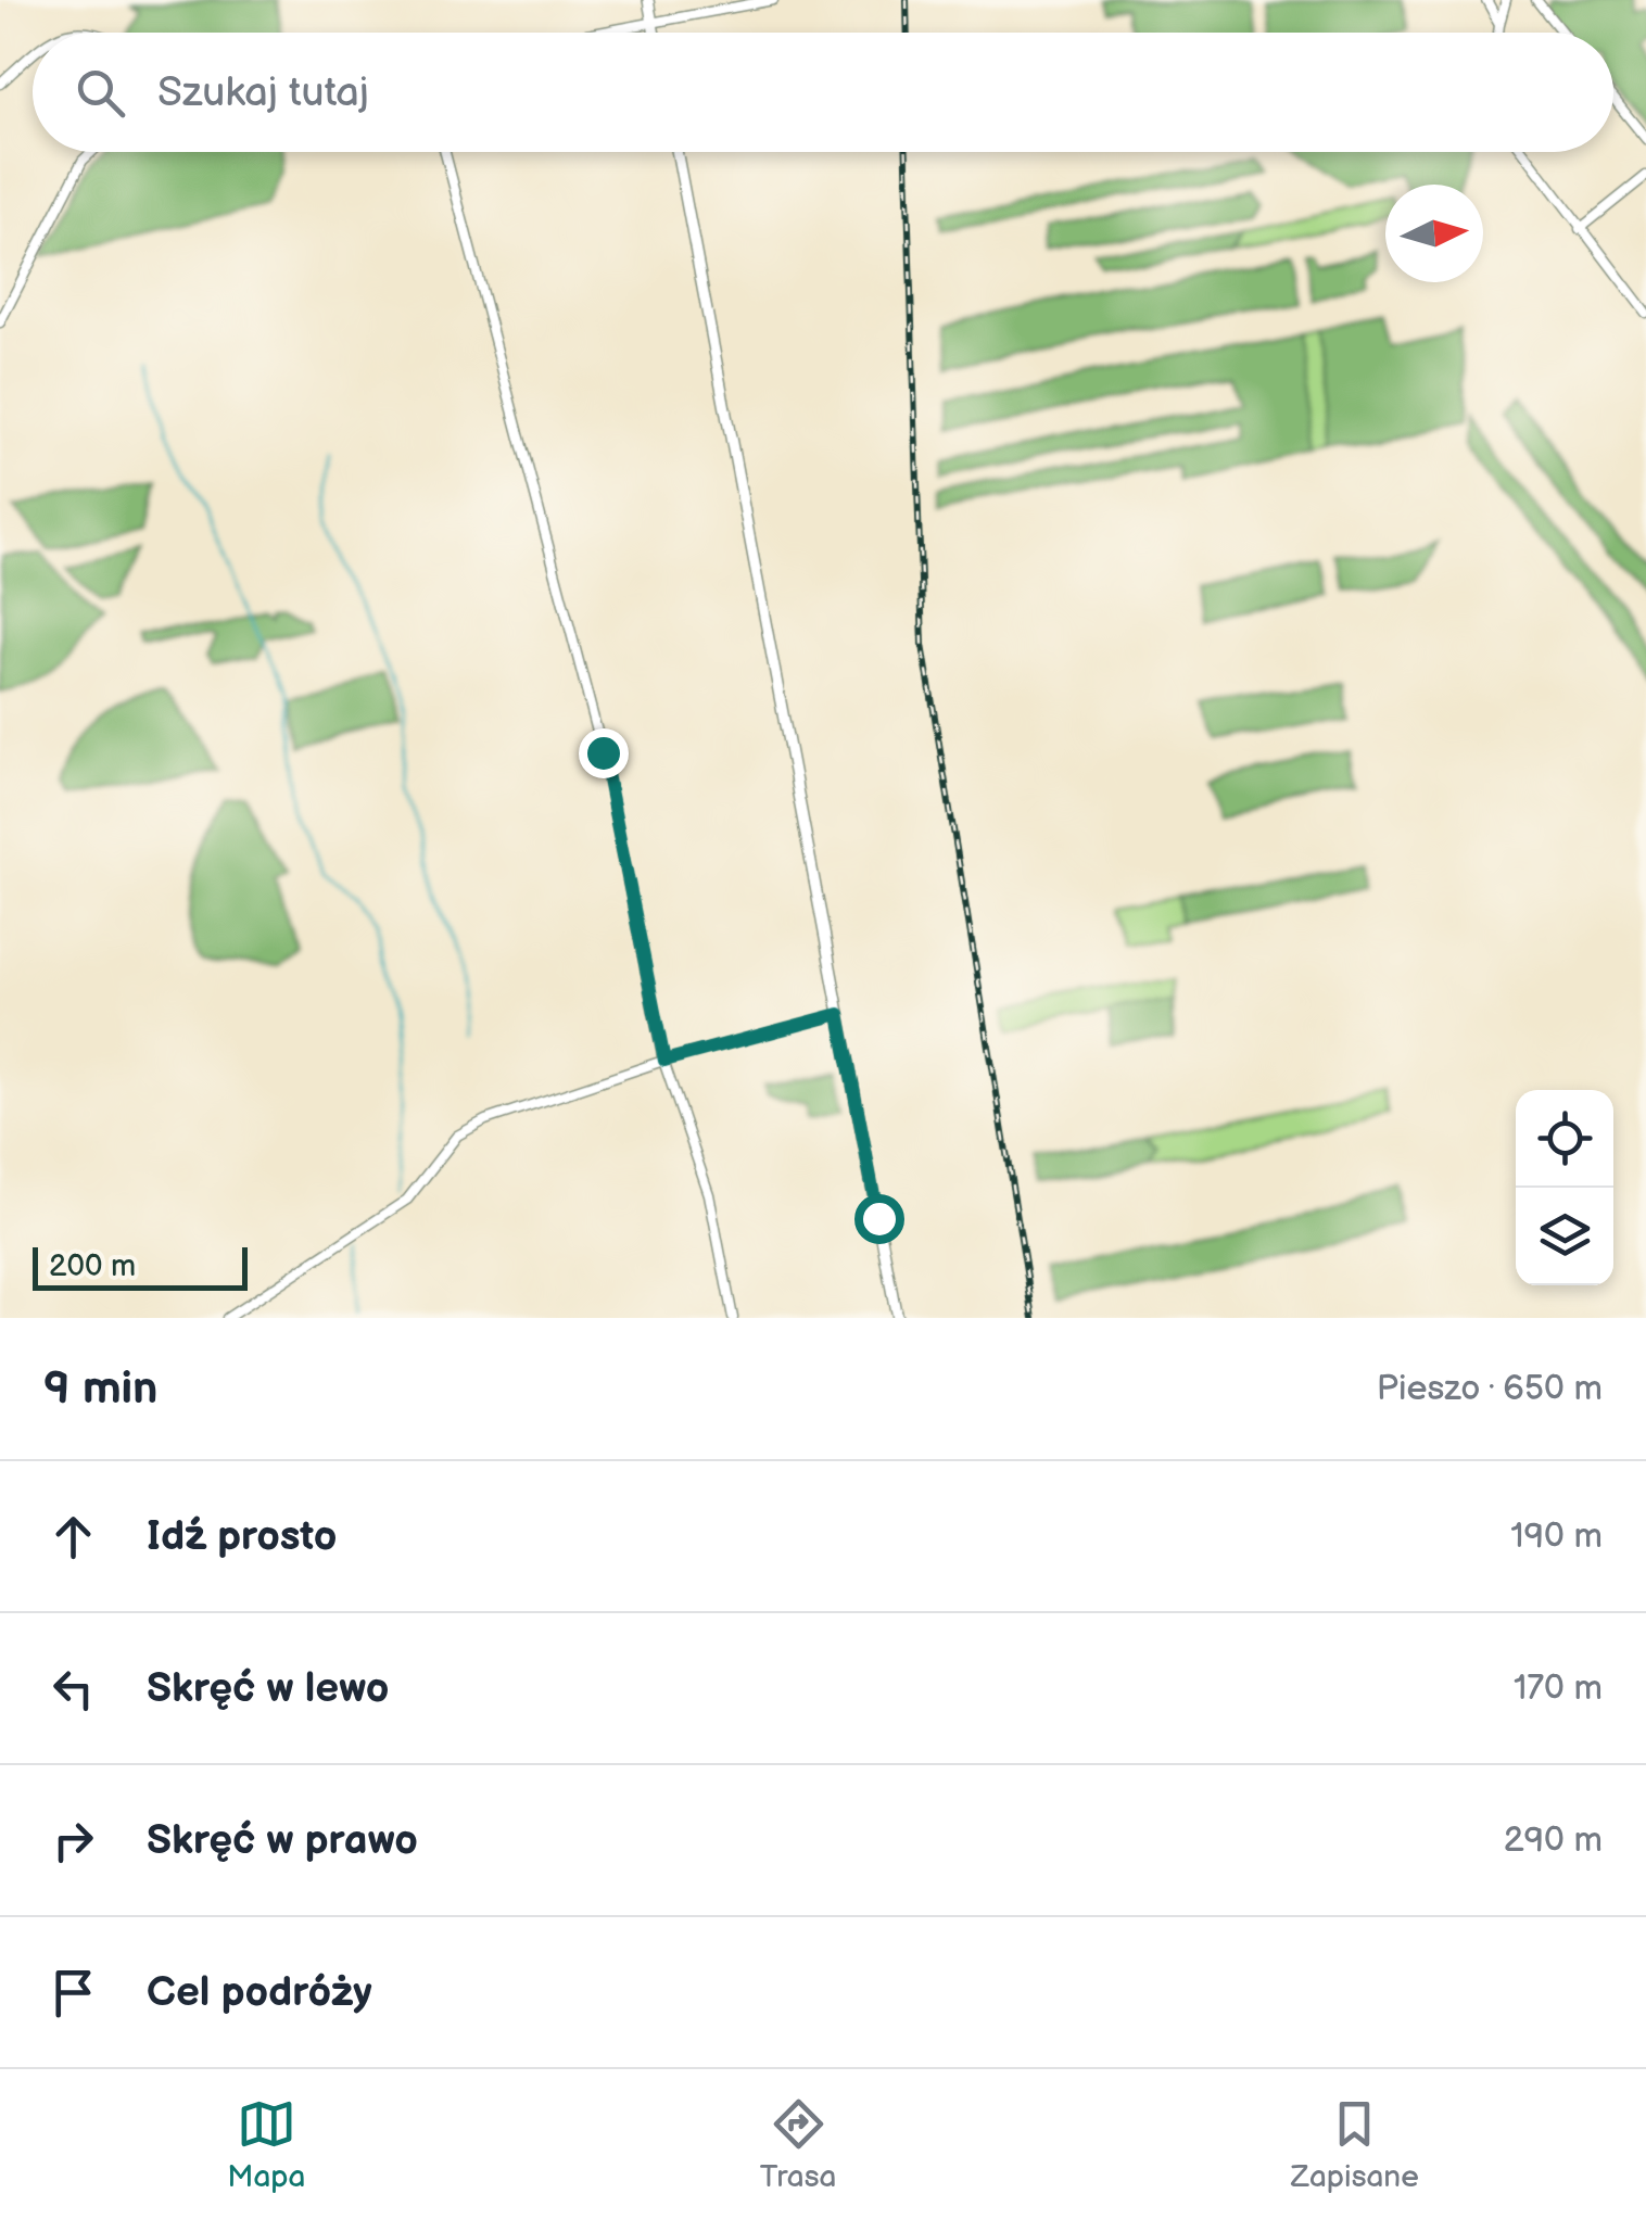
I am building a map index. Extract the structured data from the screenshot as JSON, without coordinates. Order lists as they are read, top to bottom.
{
  "scale_bar": "200 m",
  "north": "right",
  "page": {
    "search": "Szukaj tutaj",
    "scale": "200 m",
    "heading": ["9 min", "Pieszo · 650 m"],
    "list": [
      ["Idź prosto", "190 m"],
      ["Skręć w lewo", "170 m"],
      ["Skręć w prawo", "290 m"],
      "Cel podróży"
    ],
    "nav": ["Mapa", "Trasa", "Zapisane"]
  }
}
